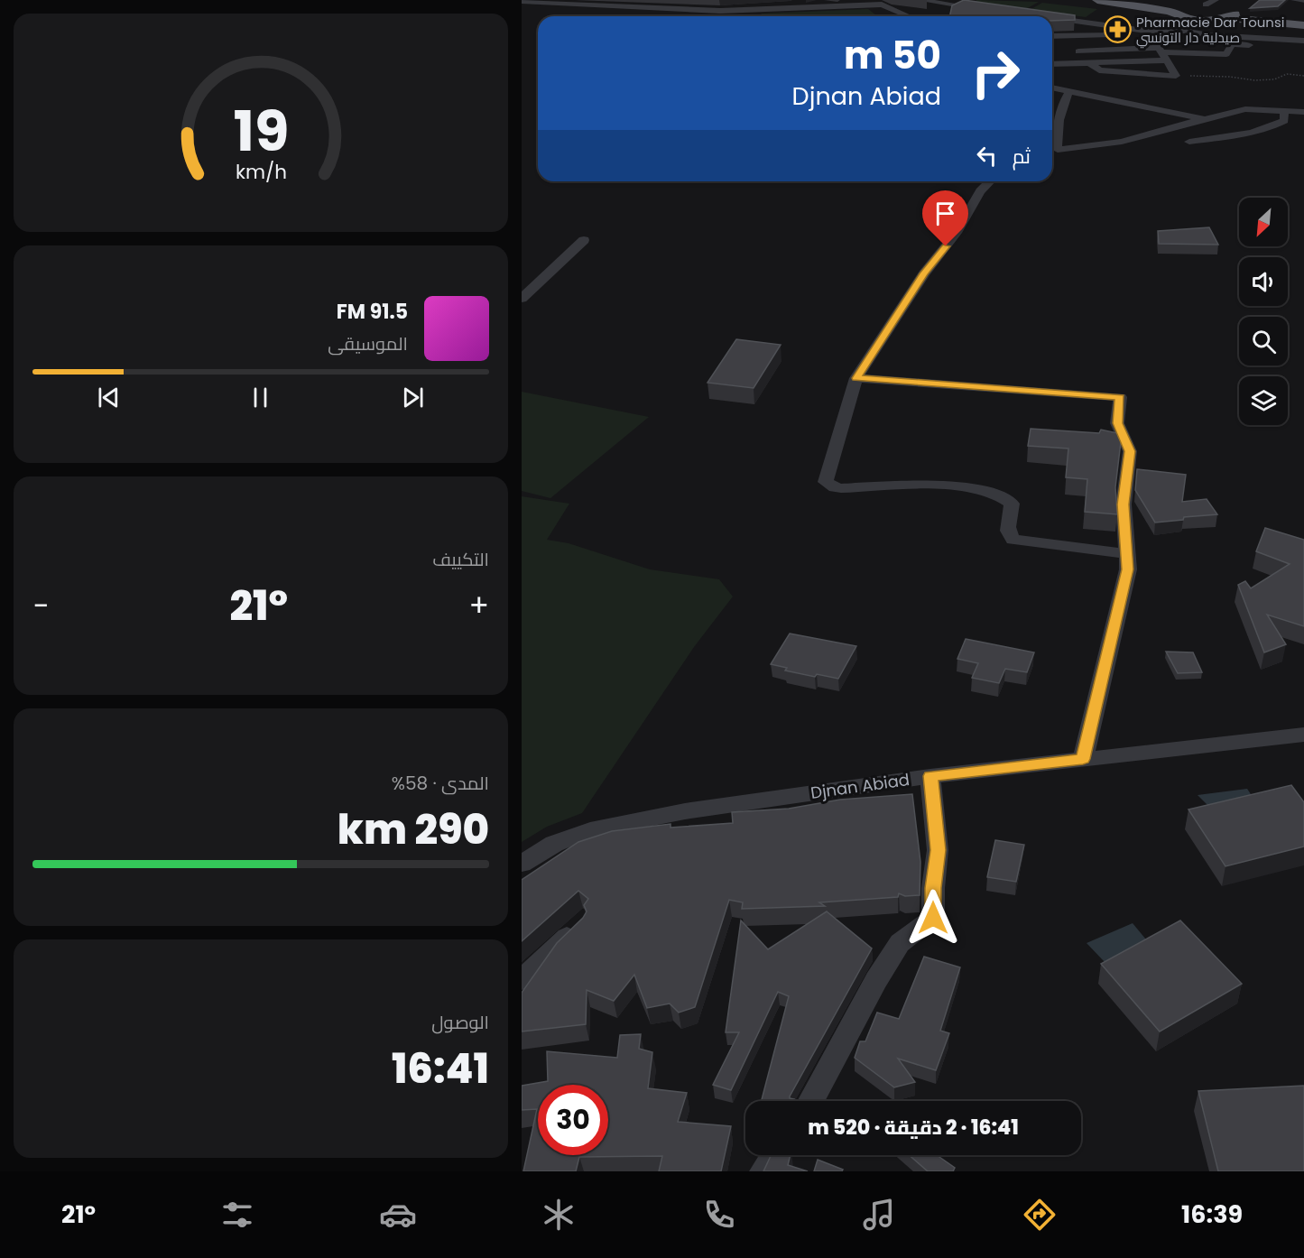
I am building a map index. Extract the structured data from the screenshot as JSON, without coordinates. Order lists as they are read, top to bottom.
{
  "streets": {
    "street": ["Djnan Abiad"]
  },
  "places": {
    "pharmacy": ["Pharmacie Dar Tounsi صيدلية دار التونسي"]
  },
  "north": "bottom left",
  "page": {
    "turn": ["50 m", "Djnan Abiad"],
    "then": "ثم",
    "song": ["91.5 FM", "الموسيقى"],
    "tile": [
      "التكييف",
      ["المدى · 58%", "290 km"],
      ["الوصول", "16:41"]
    ],
    "heat": ["−", "21°", "+"],
    "limit": "30",
    "trip": "16:41 · 2 دقيقة · 520 m",
    "tabs": ["16:39", "21°"],
    "gauge": ["19", "km/h"]
  }
}
